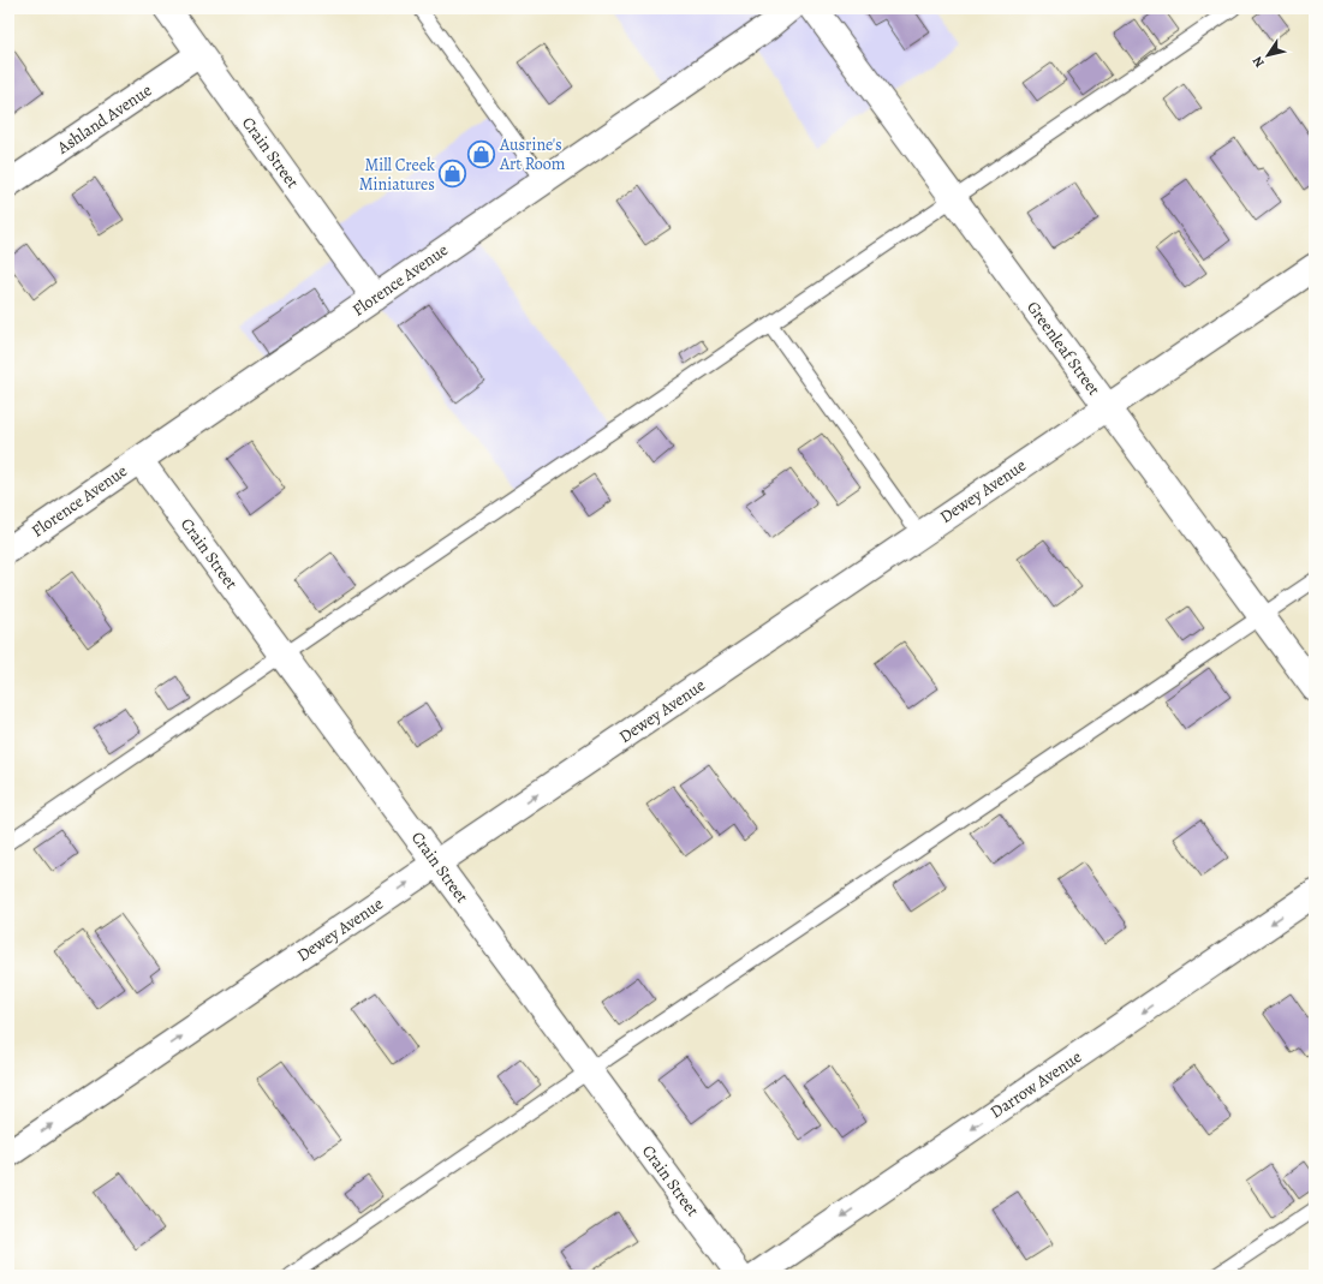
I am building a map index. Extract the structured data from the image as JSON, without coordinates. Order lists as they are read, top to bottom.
{
  "streets": {
    "street": [
      "Ashland Avenue",
      "Crain Street",
      "Florence Avenue",
      "Greenleaf Street",
      "Dewey Avenue",
      "Darrow Avenue"
    ]
  },
  "crossings": [
    ["Ashland Avenue", "Crain Street"],
    ["Crain Street", "Florence Avenue"],
    ["Crain Street", "Dewey Avenue"],
    ["Greenleaf Street", "Dewey Avenue"]
  ],
  "one_way": ["Dewey Avenue", "Darrow Avenue"],
  "places": {
    "shop": ["Ausrine's Art Room", "Mill Creek Miniatures"]
  },
  "north": "bottom left"
}
